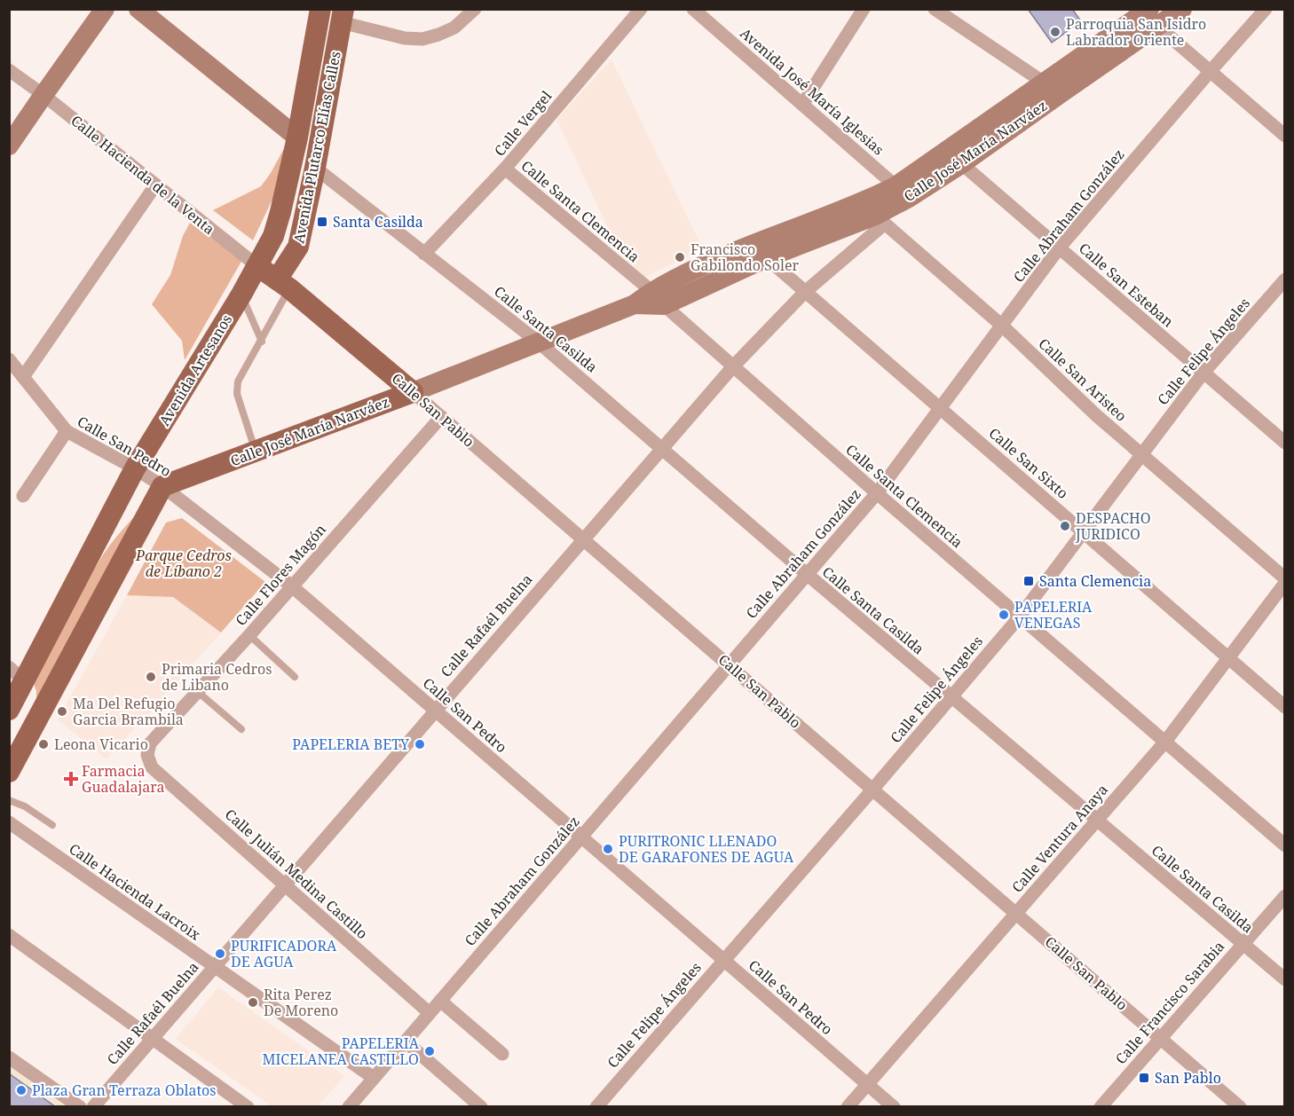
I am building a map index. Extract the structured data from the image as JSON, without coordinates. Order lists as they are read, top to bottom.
{
  "streets": {
    "main road": [
      "Avenida Plutarco Elías Calles",
      "Calle José María Narváez",
      "Calle Hacienda de la Venta",
      "Avenida Artesanos",
      "Calle San Pablo"
    ],
    "street": [
      "Avenida José María Iglesias",
      "Calle Vergel",
      "Calle Santa Clemencia",
      "Calle Abraham González",
      "Calle San Esteban",
      "Calle Santa Casilda",
      "Calle Felipe Ángeles",
      "Calle San Aristeo",
      "Calle San Pedro",
      "Calle San Sixto",
      "Calle Flores Magón",
      "Calle Rafaél Buelna",
      "Calle Ventura Anaya",
      "Calle Julián Medina Castillo",
      "Calle Hacienda Lacroix",
      "Calle Francisco Sarabia"
    ]
  },
  "crossings": [
    ["Avenida José María Iglesias", "Calle José María Narváez"],
    ["Calle Vergel", "Calle Santa Clemencia"],
    ["Calle Vergel", "Calle Santa Casilda"],
    ["Avenida Plutarco Elías Calles", "Calle Hacienda de la Venta"],
    ["Avenida Plutarco Elías Calles", "Calle Santa Casilda"],
    ["Avenida Plutarco Elías Calles", "Calle San Pablo"],
    ["Calle José María Narváez", "Calle Santa Clemencia"],
    ["Calle José María Narváez", "Calle San Esteban"],
    ["Calle José María Narváez", "Calle Santa Casilda"],
    ["Calle José María Narváez", "Calle San Aristeo"],
    ["Calle José María Narváez", "Calle San Pablo"],
    ["Calle José María Narváez", "Calle San Pedro"],
    ["Calle José María Narváez", "Calle San Sixto"],
    ["Calle José María Narváez", "Calle Rafaél Buelna"],
    ["Calle Hacienda de la Venta", "Avenida Artesanos"],
    ["Calle Hacienda de la Venta", "Calle San Pablo"],
    ["Calle Santa Clemencia", "Calle Abraham González"],
    ["Calle Santa Clemencia", "Calle Felipe Ángeles"],
    ["Calle Santa Clemencia", "Calle Rafaél Buelna"],
    ["Calle Santa Clemencia", "Calle Ventura Anaya"],
    ["Calle Abraham González", "Calle San Esteban"],
    ["Calle Abraham González", "Calle Santa Casilda"],
    ["Calle Abraham González", "Calle San Aristeo"],
    ["Calle Abraham González", "Calle San Pablo"],
    ["Calle Abraham González", "Calle San Pedro"],
    ["Calle Abraham González", "Calle San Sixto"],
    ["Calle Abraham González", "Calle Julián Medina Castillo"],
    ["Calle Abraham González", "Calle Hacienda Lacroix"],
    ["Calle San Esteban", "Calle Felipe Ángeles"],
    ["Calle Santa Casilda", "Calle Felipe Ángeles"],
    ["Calle Santa Casilda", "Calle Rafaél Buelna"],
    ["Calle Santa Casilda", "Calle Ventura Anaya"],
    ["Calle Santa Casilda", "Calle Francisco Sarabia"],
    ["Calle Felipe Ángeles", "Calle San Aristeo"],
    ["Calle Felipe Ángeles", "Calle San Pablo"],
    ["Calle Felipe Ángeles", "Calle San Pedro"],
    ["Calle Felipe Ángeles", "Calle San Sixto"],
    ["Avenida Artesanos", "Calle San Pedro"],
    ["Calle San Aristeo", "Calle Rafaél Buelna"],
    ["Calle San Pablo", "Calle Flores Magón"],
    ["Calle San Pablo", "Calle Rafaél Buelna"],
    ["Calle San Pablo", "Calle Ventura Anaya"],
    ["Calle San Pablo", "Calle Francisco Sarabia"],
    ["Calle San Pedro", "Calle Flores Magón"],
    ["Calle San Pedro", "Calle Rafaél Buelna"],
    ["Calle San Pedro", "Calle Ventura Anaya"],
    ["Calle San Sixto", "Calle Rafaél Buelna"],
    ["Calle San Sixto", "Calle Ventura Anaya"],
    ["Calle Flores Magón", "Calle Julián Medina Castillo"],
    ["Calle Rafaél Buelna", "Calle Julián Medina Castillo"],
    ["Calle Rafaél Buelna", "Calle Hacienda Lacroix"]
  ],
  "parks": ["Parque Cedros de Líbano 2"],
  "places": {
    "other": [
      "Parroquia San Isidro Labrador Oriente",
      "Francisco Gabilondo Soler",
      "DESPACHO JURIDICO",
      "PAPELERIA VENEGAS",
      "Primaria Cedros de Libano",
      "Ma Del Refugio Garcia Brambila",
      "Leona Vicario",
      "PAPELERIA BETY",
      "PURITRONIC LLENADO DE GARAFONES DE AGUA",
      "PURIFICADORA DE AGUA",
      "Rita Perez De Moreno",
      "PAPELERIA MICELANEA CASTILLO",
      "Plaza Gran Terraza Oblatos"
    ],
    "transit": ["Santa Casilda", "Santa Clemencia", "San Pablo"],
    "health": ["Farmacia Guadalajara"]
  }
}
